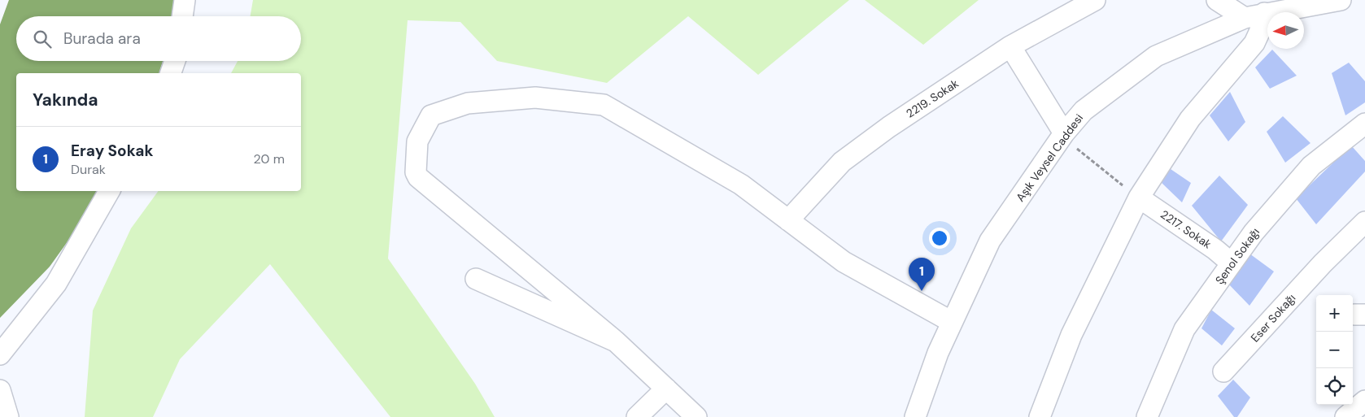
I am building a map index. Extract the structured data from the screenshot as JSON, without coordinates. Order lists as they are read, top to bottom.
{
  "streets": {
    "street": [
      "2219. Sokak",
      "Aşık Veysel Caddesi",
      "2217. Sokak",
      "Şenol Sokağı",
      "Eser Sokağı"
    ]
  },
  "crossings": [
    ["2217. Sokak", "Şenol Sokağı"]
  ],
  "north": "left",
  "page": {
    "search": "Burada ara",
    "heading": "Yakında",
    "list": [
      {
        "mark": "1",
        "name": "Eray Sokak",
        "note": "Durak",
        "value": "20 m"
      }
    ],
    "pins": "1",
    "map_buttons": ["+", "−"]
  }
}
